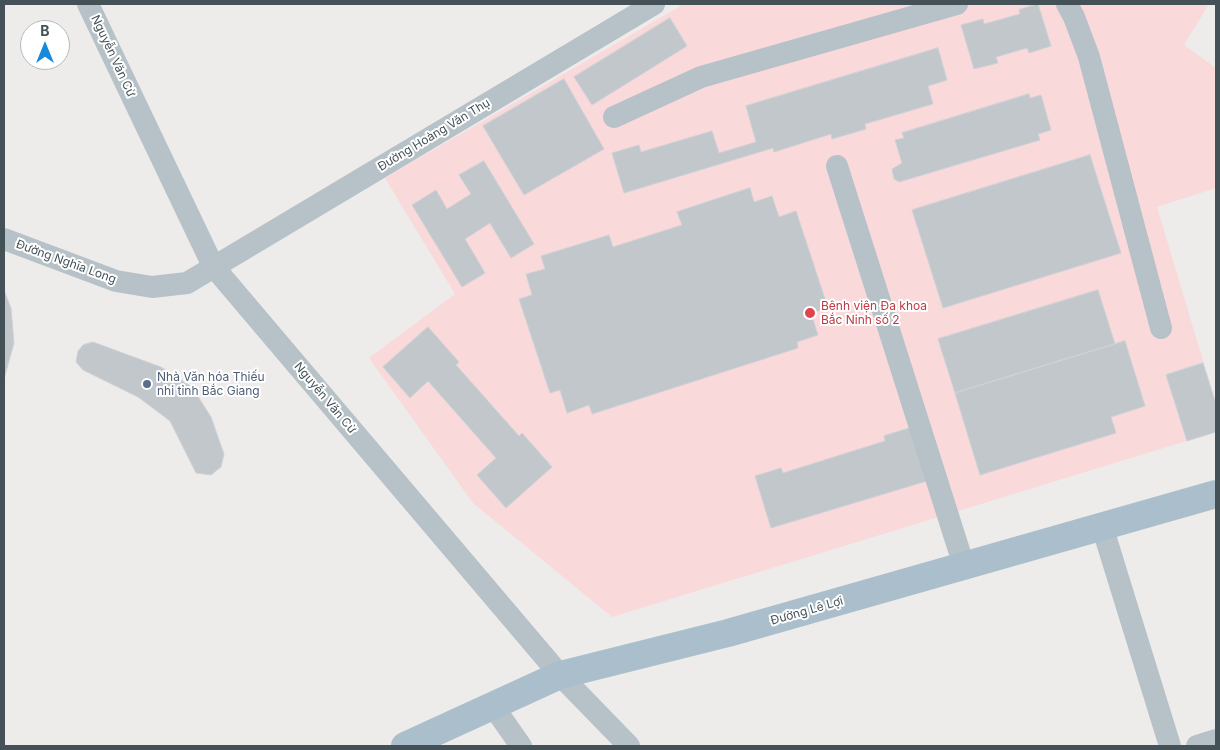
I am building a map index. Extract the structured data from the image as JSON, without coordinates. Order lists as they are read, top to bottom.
{
  "streets": {
    "main road": ["Đường Lê Lợi"],
    "street": ["Nguyễn Văn Cừ", "Đường Hoàng Văn Thụ", "Đường Nghĩa Long"]
  },
  "crossings": [
    ["Nguyễn Văn Cừ", "Đường Hoàng Văn Thụ"],
    ["Nguyễn Văn Cừ", "Đường Nghĩa Long"],
    ["Nguyễn Văn Cừ", "Đường Lê Lợi"],
    ["Đường Hoàng Văn Thụ", "Đường Nghĩa Long"]
  ],
  "places": ["Bệnh viện Đa khoa Bắc Ninh số 2", "Nhà Văn hóa Thiếu nhi tỉnh Bắc Giang"],
  "north": "top"
}
